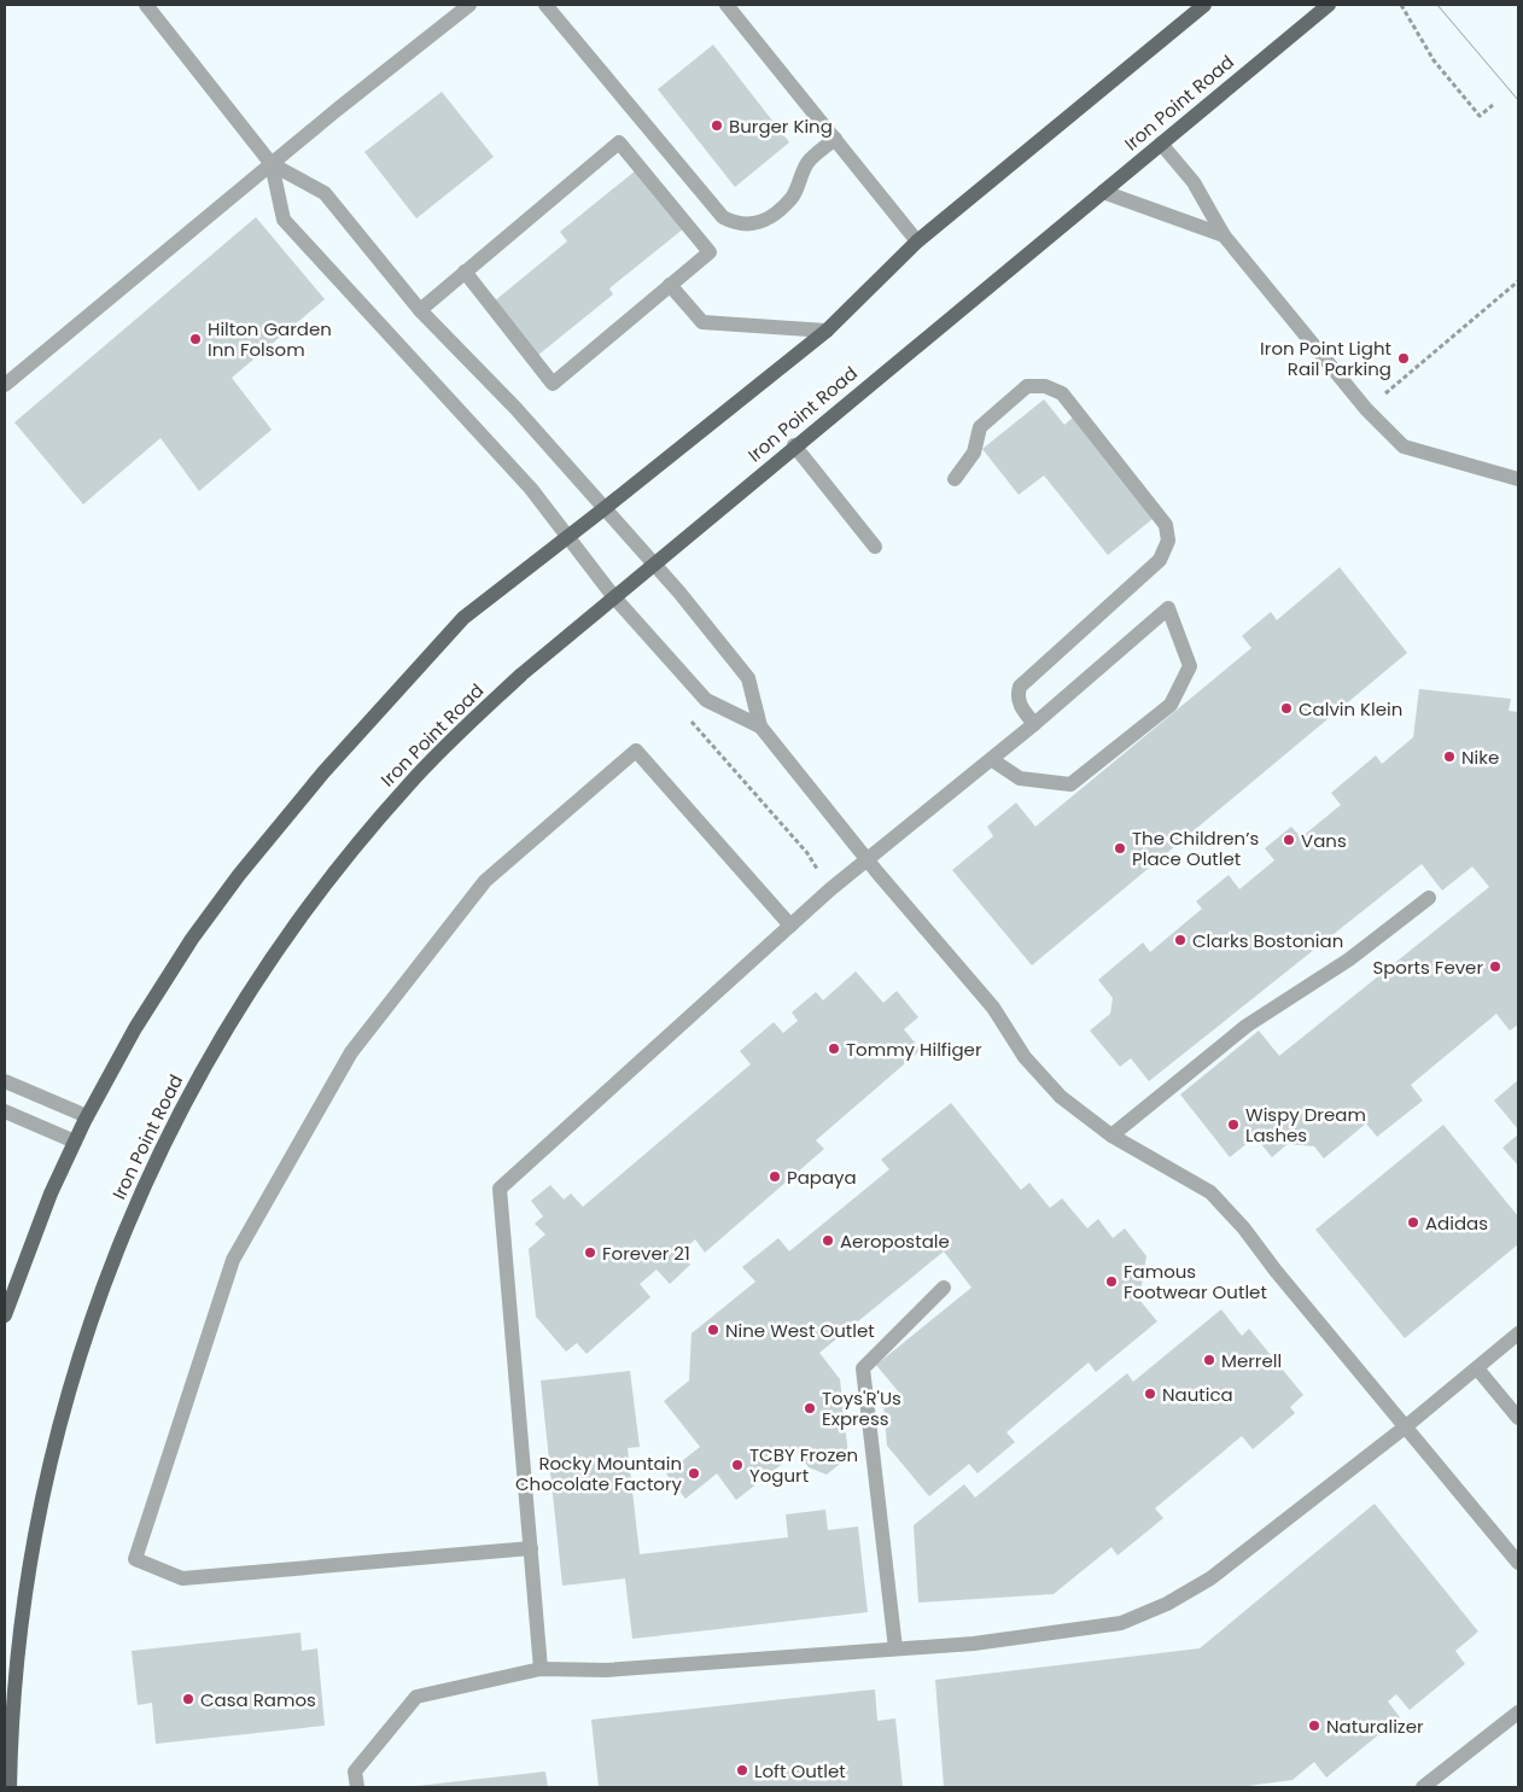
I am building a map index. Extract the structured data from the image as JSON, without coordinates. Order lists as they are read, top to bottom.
{
  "streets": {
    "main road": ["Iron Point Road"]
  },
  "places": [
    "Burger King",
    "Hilton Garden Inn Folsom",
    "Iron Point Light Rail Parking",
    "Calvin Klein",
    "Nike",
    "Vans",
    "The Children’s Place Outlet",
    "Clarks Bostonian",
    "Sports Fever",
    "Tommy Hilfiger",
    "Wispy Dream Lashes",
    "Papaya",
    "Adidas",
    "Aeropostale",
    "Forever 21",
    "Famous Footwear Outlet",
    "Nine West Outlet",
    "Merrell",
    "Nautica",
    "Toys'R'Us Express",
    "TCBY Frozen Yogurt",
    "Rocky Mountain Chocolate Factory",
    "Casa Ramos",
    "Naturalizer",
    "Loft Outlet"
  ]
}
